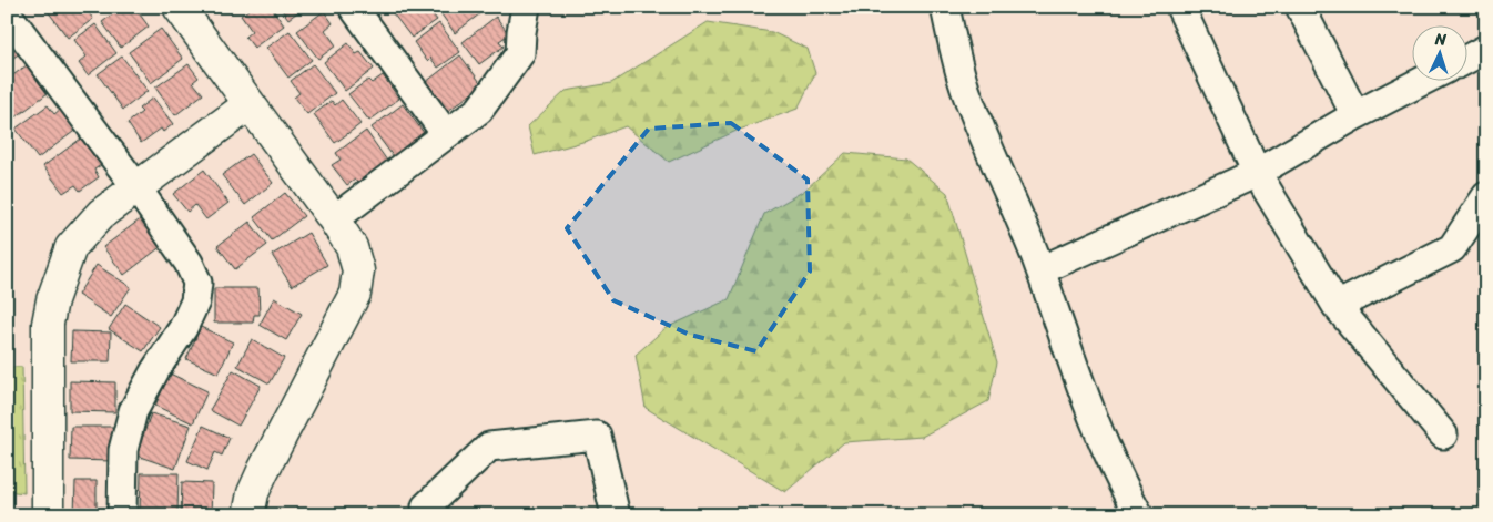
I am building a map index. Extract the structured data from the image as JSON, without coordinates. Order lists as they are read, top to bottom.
{
  "north": "top"
}
